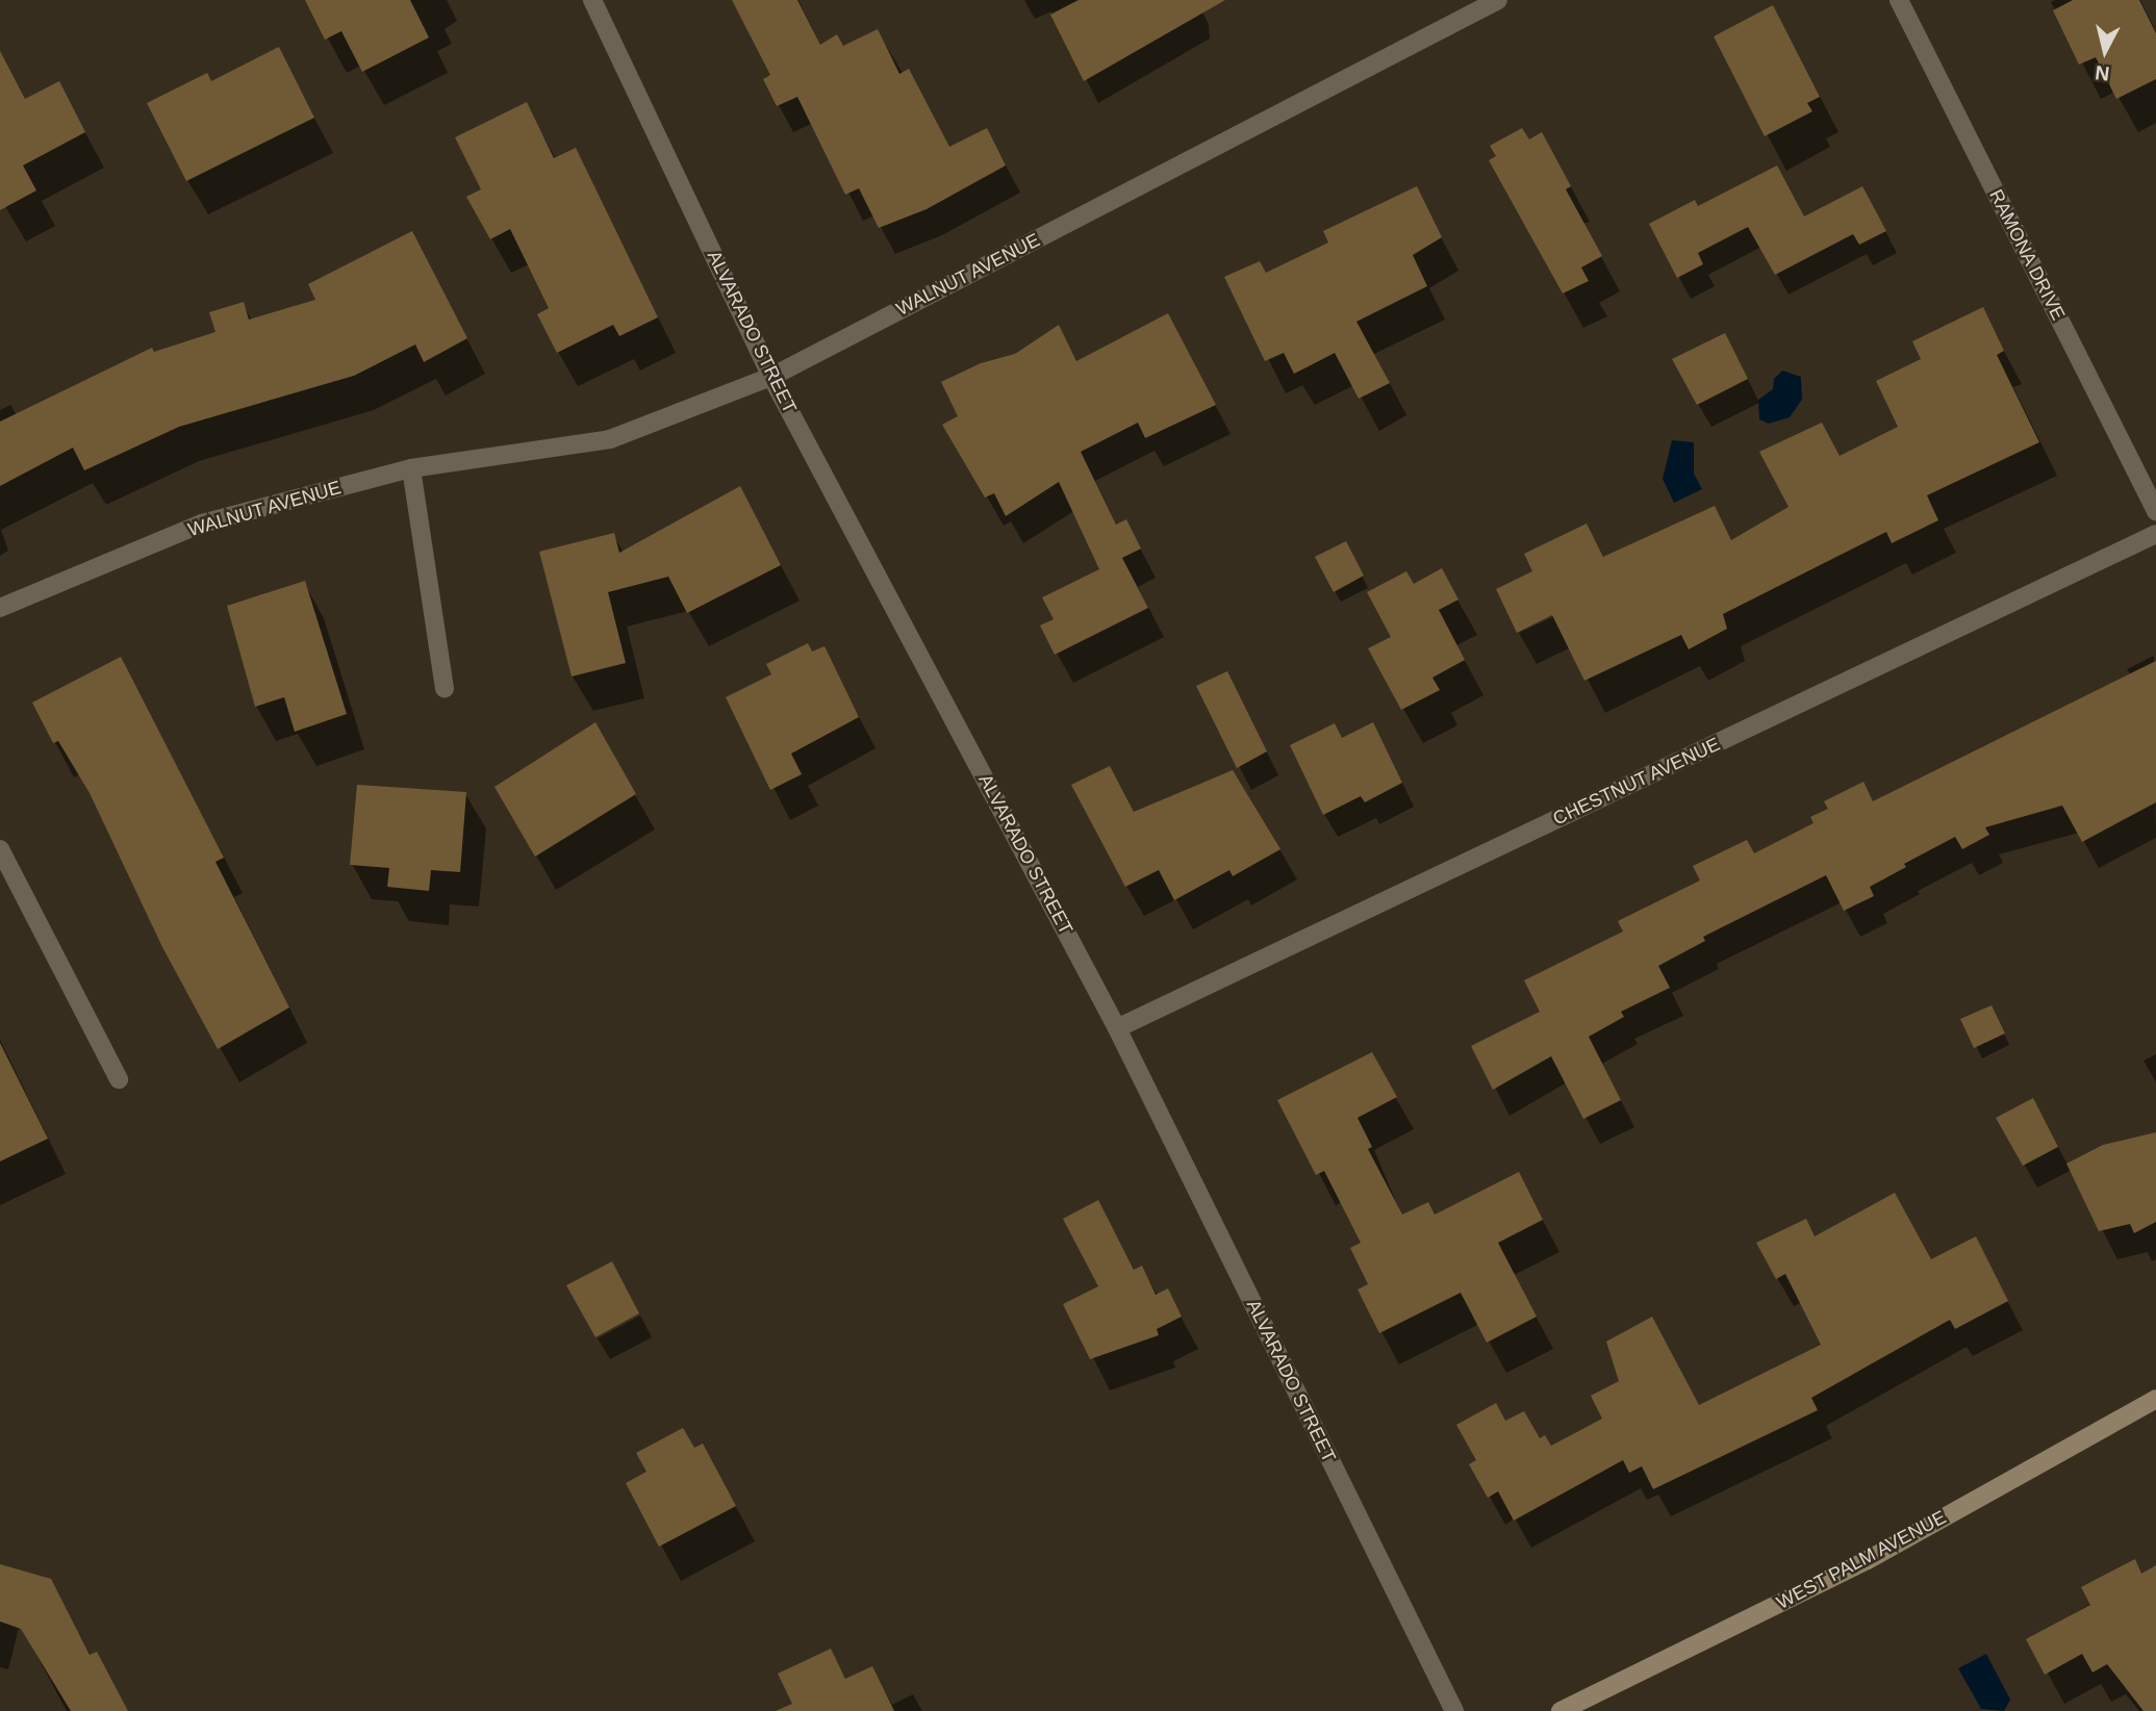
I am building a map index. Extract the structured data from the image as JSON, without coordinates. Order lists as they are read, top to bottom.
{
  "streets": {
    "street": [
      "RAMONA DRIVE",
      "WALNUT AVENUE",
      "ALVARADO STREET",
      "CHESTNUT AVENUE",
      "WEST PALM AVENUE"
    ]
  },
  "crossings": [
    ["WALNUT AVENUE", "ALVARADO STREET"],
    ["ALVARADO STREET", "CHESTNUT AVENUE"]
  ],
  "north": "bottom"
}
